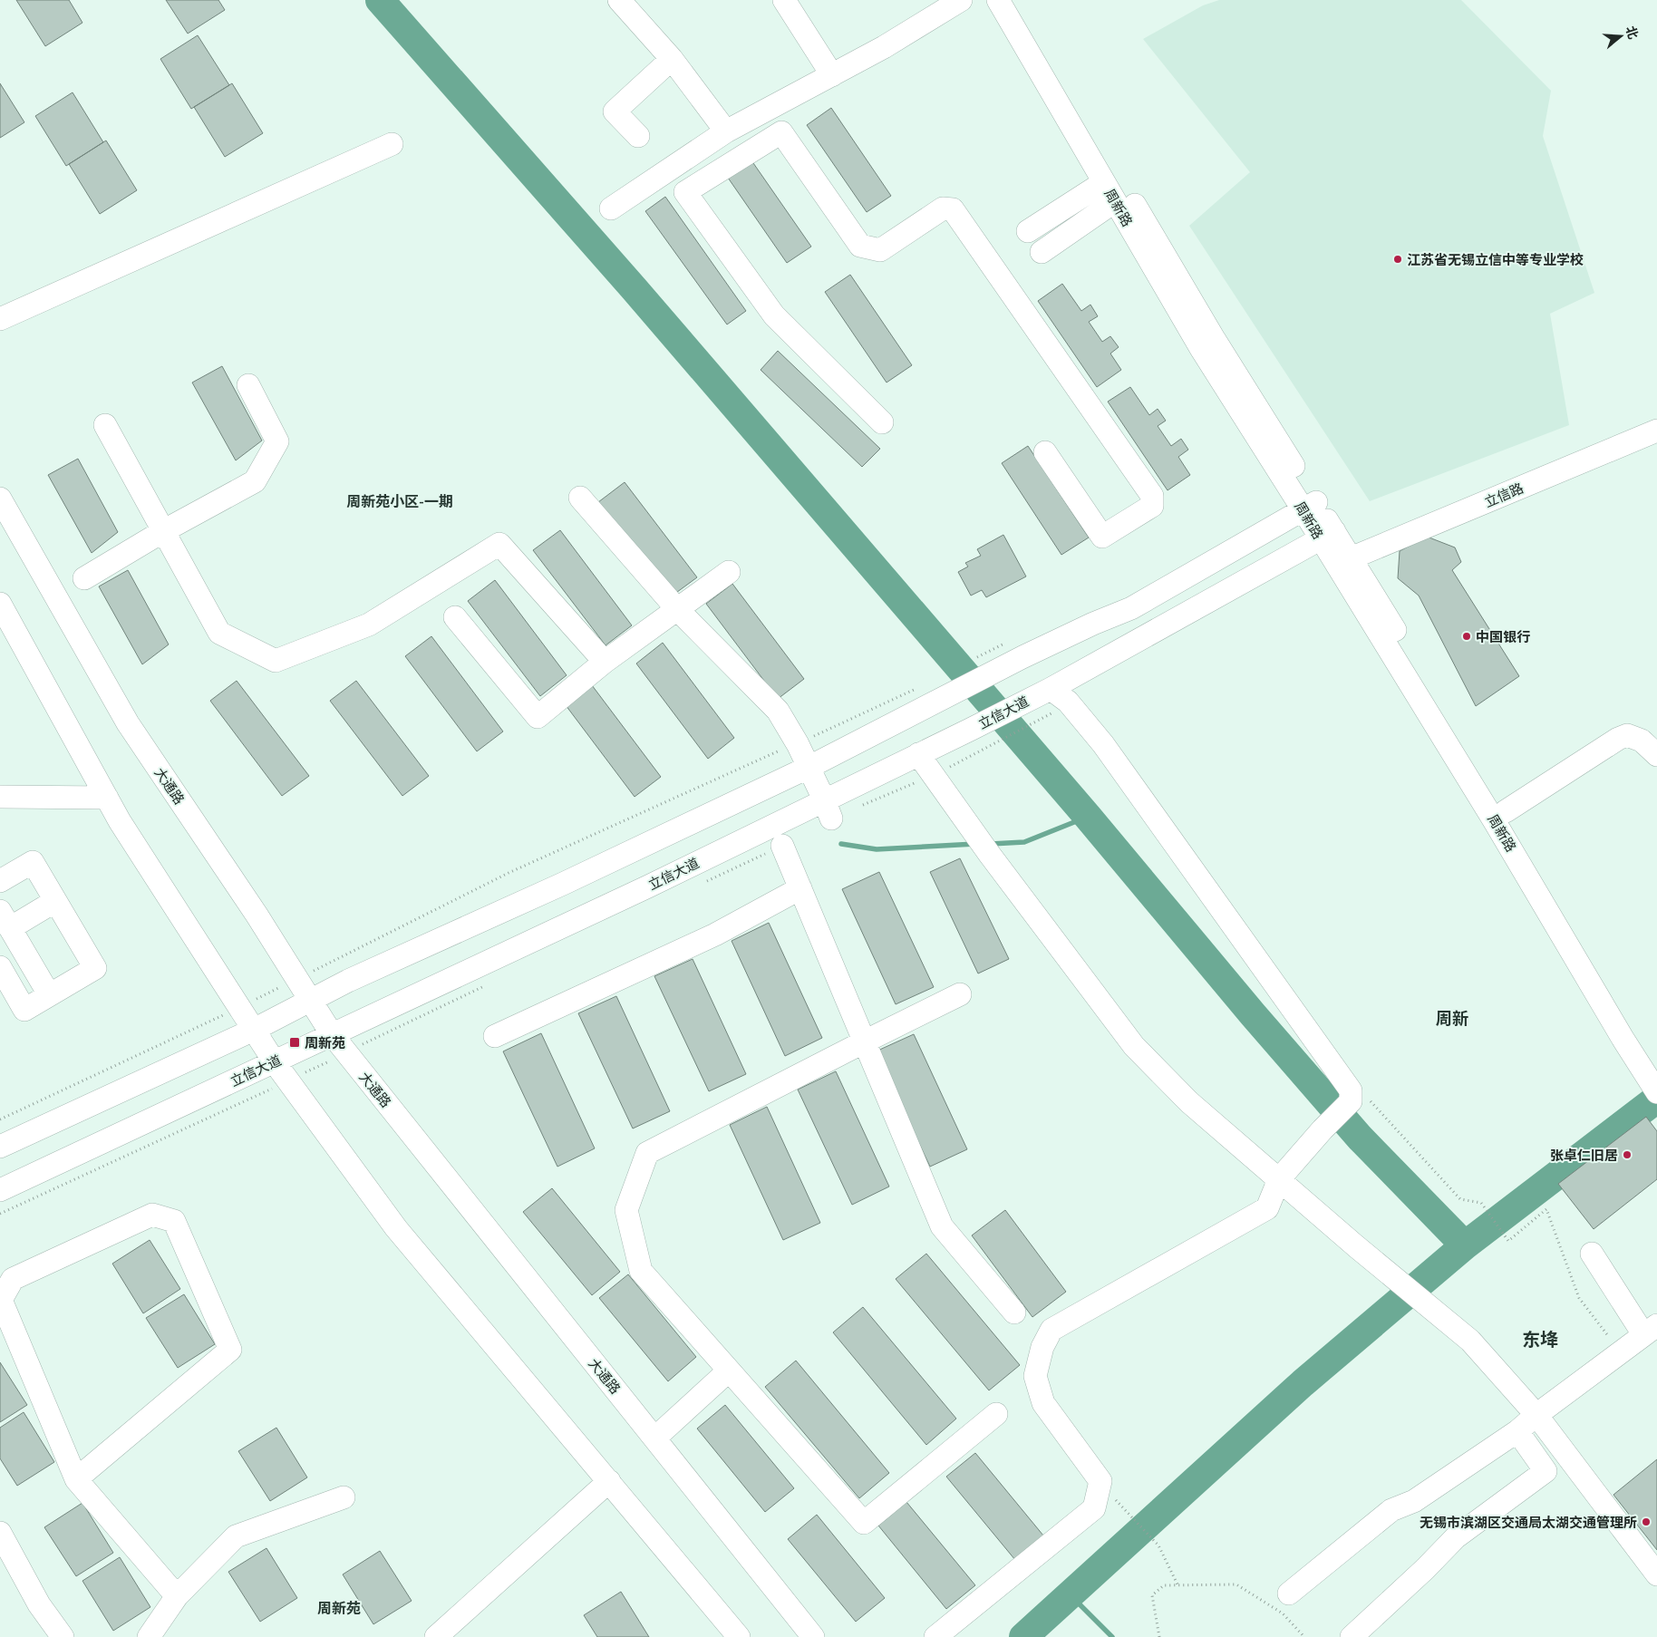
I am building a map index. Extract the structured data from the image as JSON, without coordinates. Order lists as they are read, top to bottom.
{
  "streets": {
    "street": [
      "周新路",
      "立信路",
      "立信大道",
      "大通路"
    ]
  },
  "crossings": [
    ["周新路", "立信路"],
    ["周新路", "立信大道"],
    ["立信大道", "大通路"]
  ],
  "districts": [
    "周新苑小区-一期",
    "周新",
    "东鿍",
    "周新苑"
  ],
  "places": {
    "other": [
      "江苏省无锡立信中等专业学校",
      "中国银行",
      "张卓仁旧居",
      "无锡市滨湖区交通局太湖交通管理所"
    ],
    "transit": ["周新苑"]
  },
  "north": "right"
}
